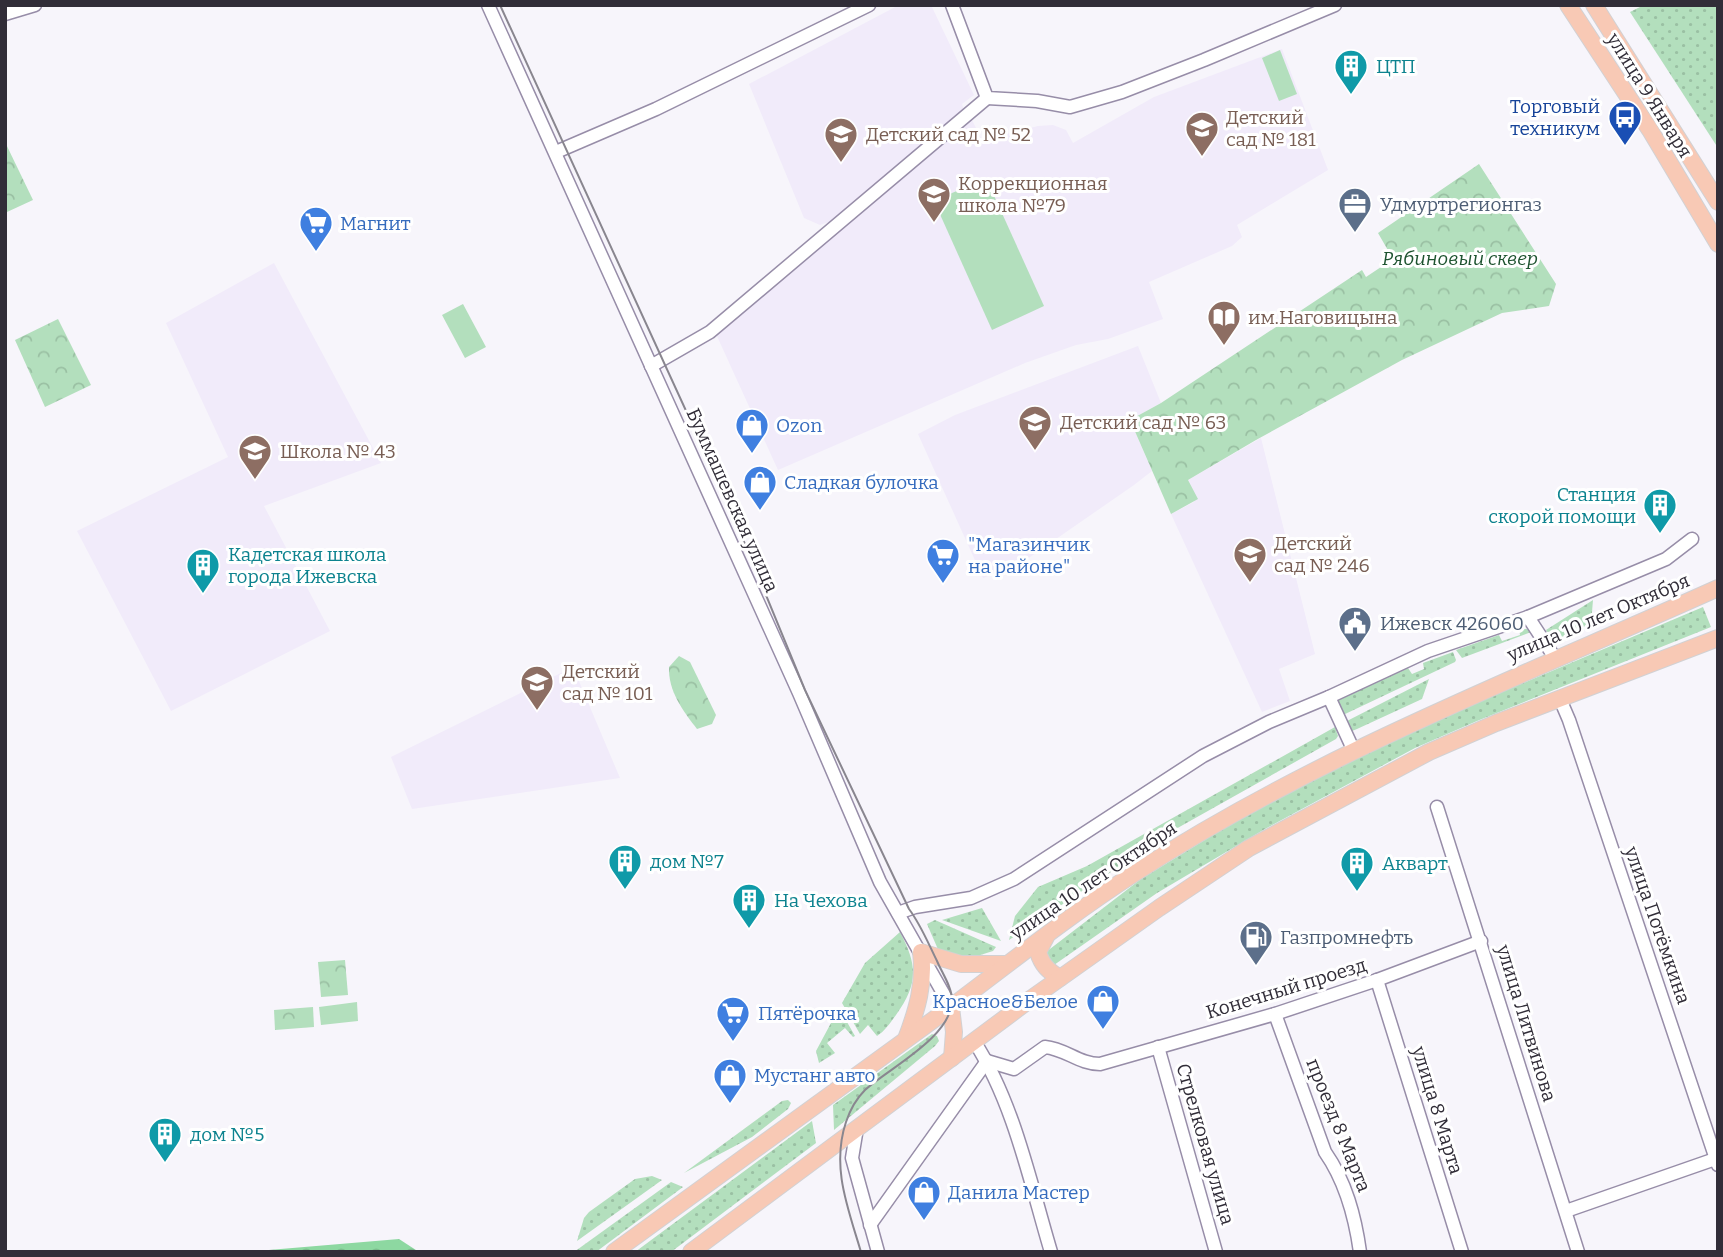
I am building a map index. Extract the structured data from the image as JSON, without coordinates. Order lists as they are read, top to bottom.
{
  "streets": {
    "main road": ["улица 9 Января", "улица 10 лет Октября"],
    "street": [
      "Буммашевская улица",
      "улица Потёмкина",
      "Конечный проезд",
      "улица Литвинова",
      "улица 8 Марта",
      "проезд 8 Марта",
      "Стрелковая улица"
    ]
  },
  "crossings": [
    ["Буммашевская улица", "улица 10 лет Октября"],
    ["Конечный проезд", "улица Литвинова"],
    ["Конечный проезд", "улица 8 Марта"],
    ["Конечный проезд", "проезд 8 Марта"],
    ["Конечный проезд", "Стрелковая улица"]
  ],
  "parks": ["Рябиновый сквер"],
  "places": {
    "building": [
      "ЦТП",
      "Станция скорой помощи",
      "Кадетская школа города Ижевска",
      "дом №7",
      "Акварт",
      "На Чехова",
      "дом №5"
    ],
    "bus stop": ["Торговый техникум"],
    "school or university": [
      "Детский сад № 181",
      "Детский сад № 52",
      "Коррекционная школа №79",
      "Детский сад № 63",
      "Школа № 43",
      "Детский сад № 246",
      "Детский сад № 101"
    ],
    "office": ["Удмуртрегионгаз"],
    "supermarket": ["Магнит", "\"Магазинчик на районе\"", "Пятёрочка"],
    "library": ["им.Наговицына"],
    "shop": [
      "Ozon",
      "Сладкая булочка",
      "Красное&Белое",
      "Мустанг авто",
      "Данила Мастер"
    ],
    "public building": ["Ижевск 426060"],
    "fuel station": ["Газпромнефть"]
  }
}
